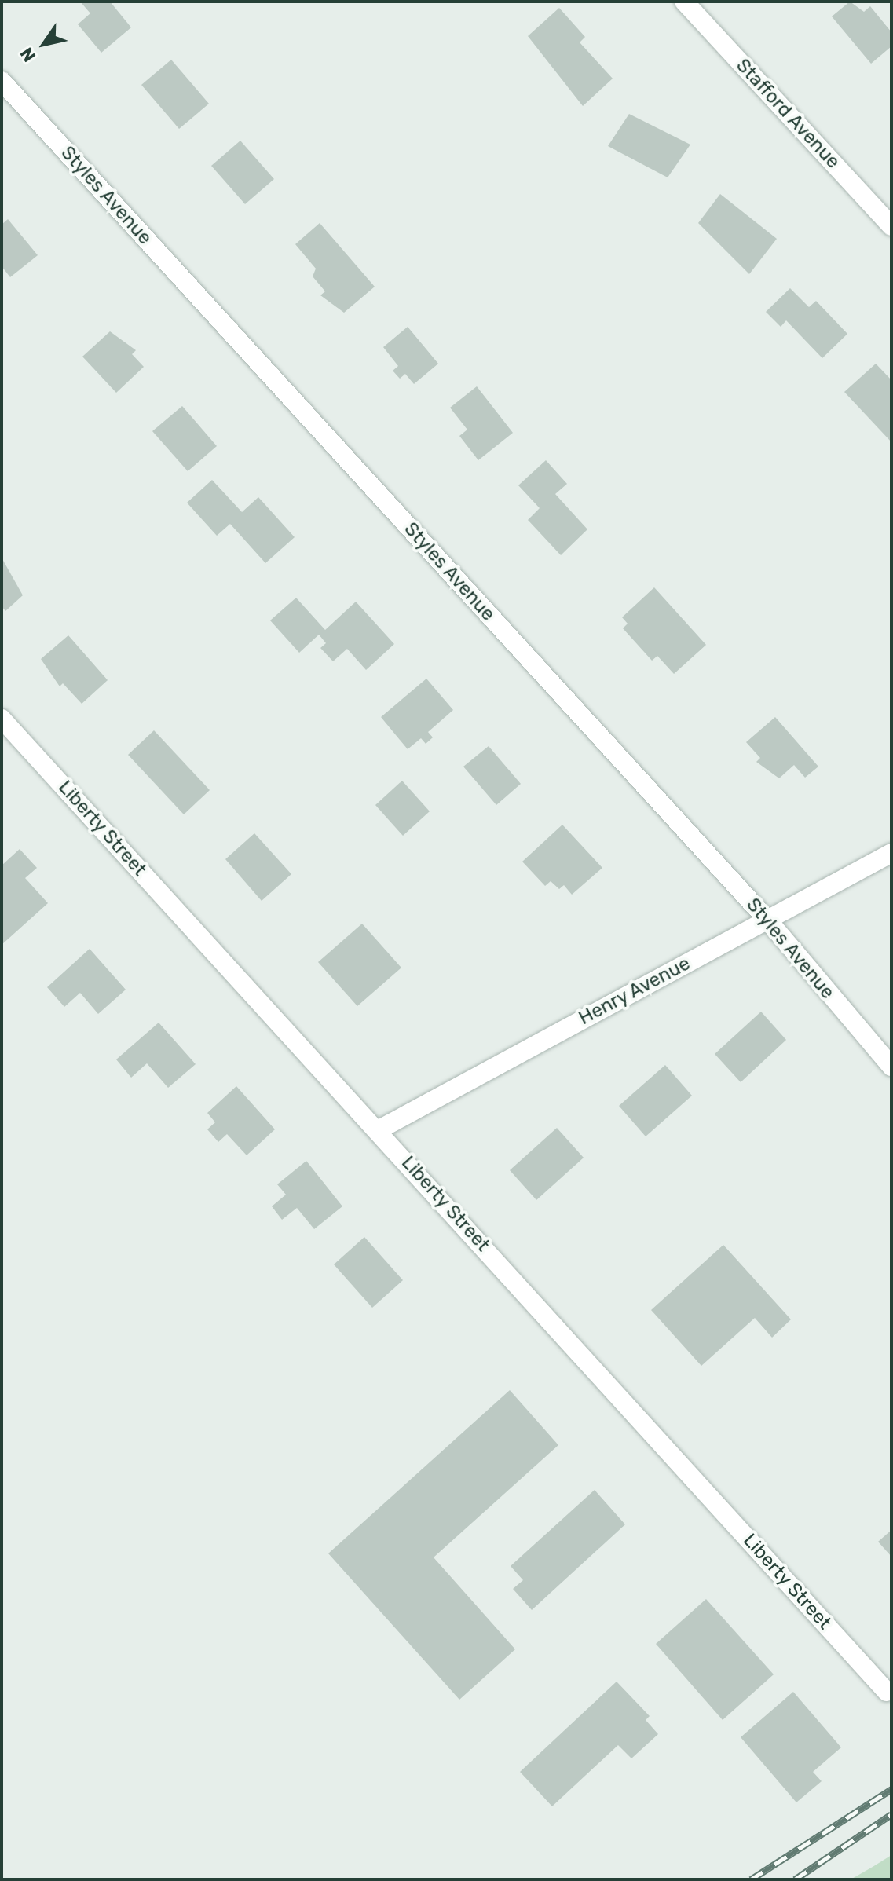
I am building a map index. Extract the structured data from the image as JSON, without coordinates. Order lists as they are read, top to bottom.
{
  "streets": {
    "street": [
      "Stafford Avenue",
      "Styles Avenue",
      "Liberty Street",
      "Henry Avenue"
    ]
  },
  "crossings": [
    ["Styles Avenue", "Henry Avenue"],
    ["Liberty Street", "Henry Avenue"]
  ],
  "north": "bottom left"
}
